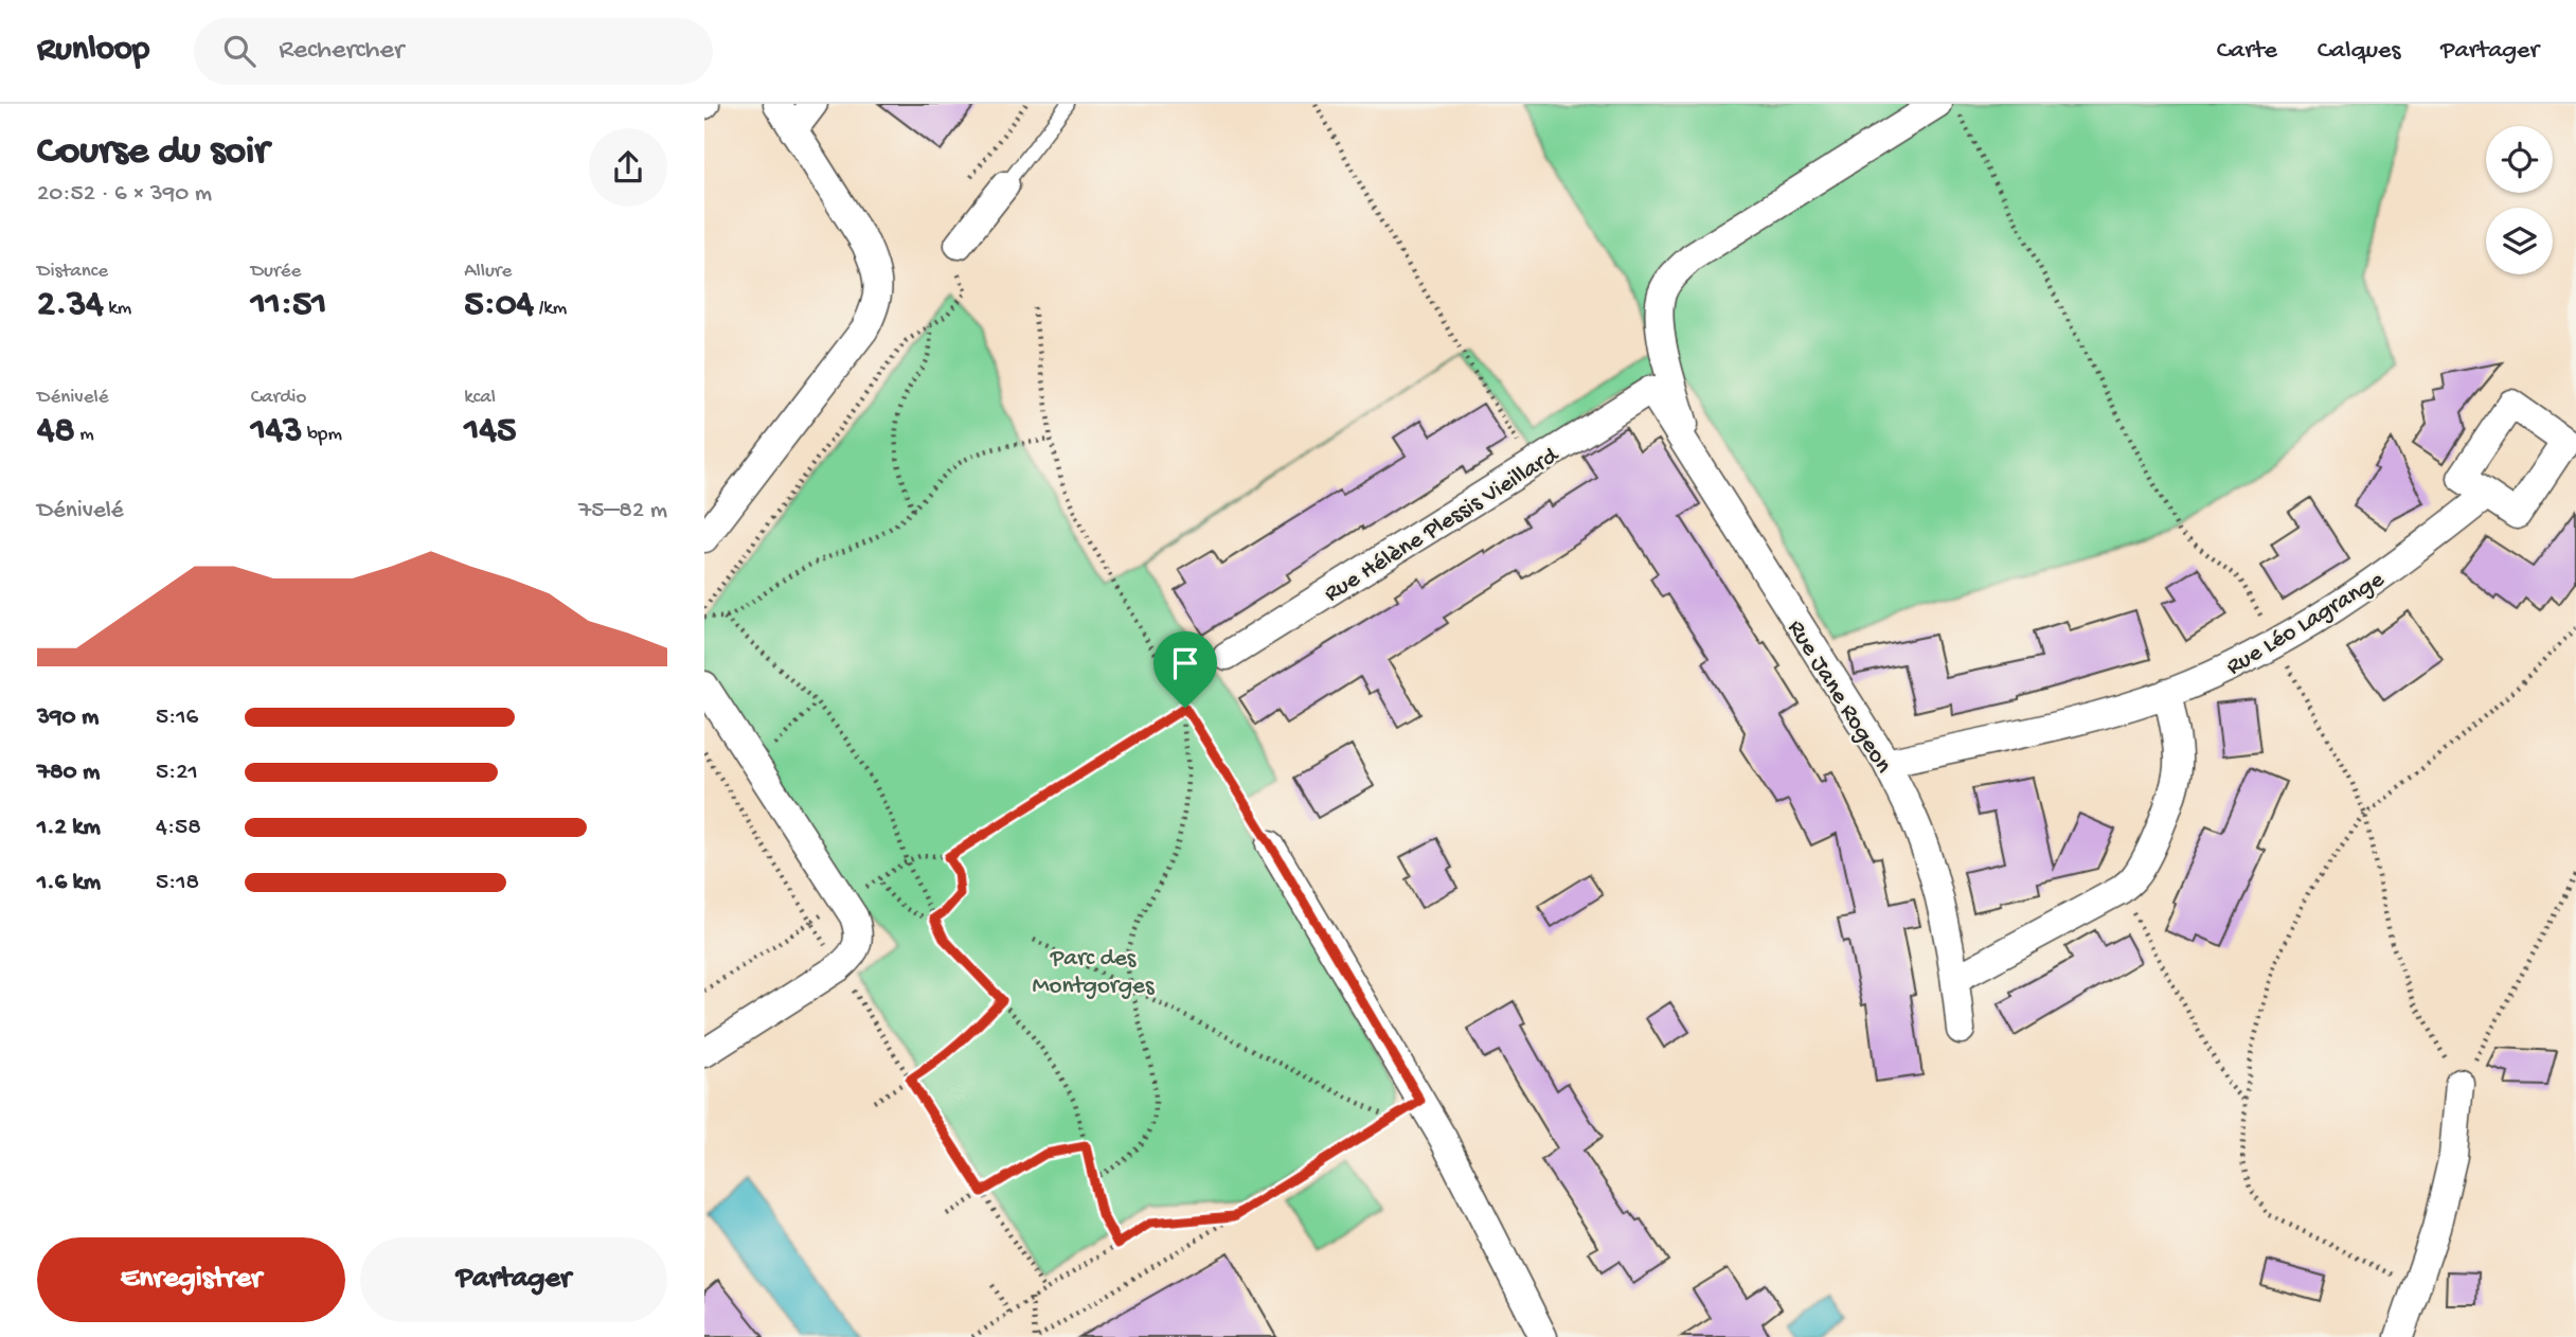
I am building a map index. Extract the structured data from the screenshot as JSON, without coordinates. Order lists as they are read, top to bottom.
{
  "streets": {
    "street": ["Rue Hélène Plessis Vieillard", "Rue Léo Lagrange", "Rue Jane Rogeon"]
  },
  "crossings": [
    ["Rue Hélène Plessis Vieillard", "Rue Jane Rogeon"],
    ["Rue Léo Lagrange", "Rue Jane Rogeon"]
  ],
  "parks": ["Parc des Montgorges"],
  "page": {
    "header": "Runloop",
    "search": "Rechercher",
    "nav": ["Carte", "Calques", "Partager"],
    "heading": ["Course du soir", "20:52 · 6 × 390 m"],
    "stats": [
      ["Distance", "2.34 km"],
      ["Durée", "11:51"],
      ["Allure", "5:04 /km"],
      ["Dénivelé", "48 m"],
      ["Cardio", "143 bpm"],
      ["kcal", "145"]
    ],
    "chart": ["Dénivelé", "75–82 m"],
    "list": [
      {
        "name": "390 m",
        "note": "5:16"
      },
      {
        "name": "780 m",
        "note": "5:21"
      },
      {
        "name": "1.2 km",
        "note": "4:58"
      },
      {
        "name": "1.6 km",
        "note": "5:18"
      }
    ],
    "buttons": ["Enregistrer", "Partager"]
  }
}
